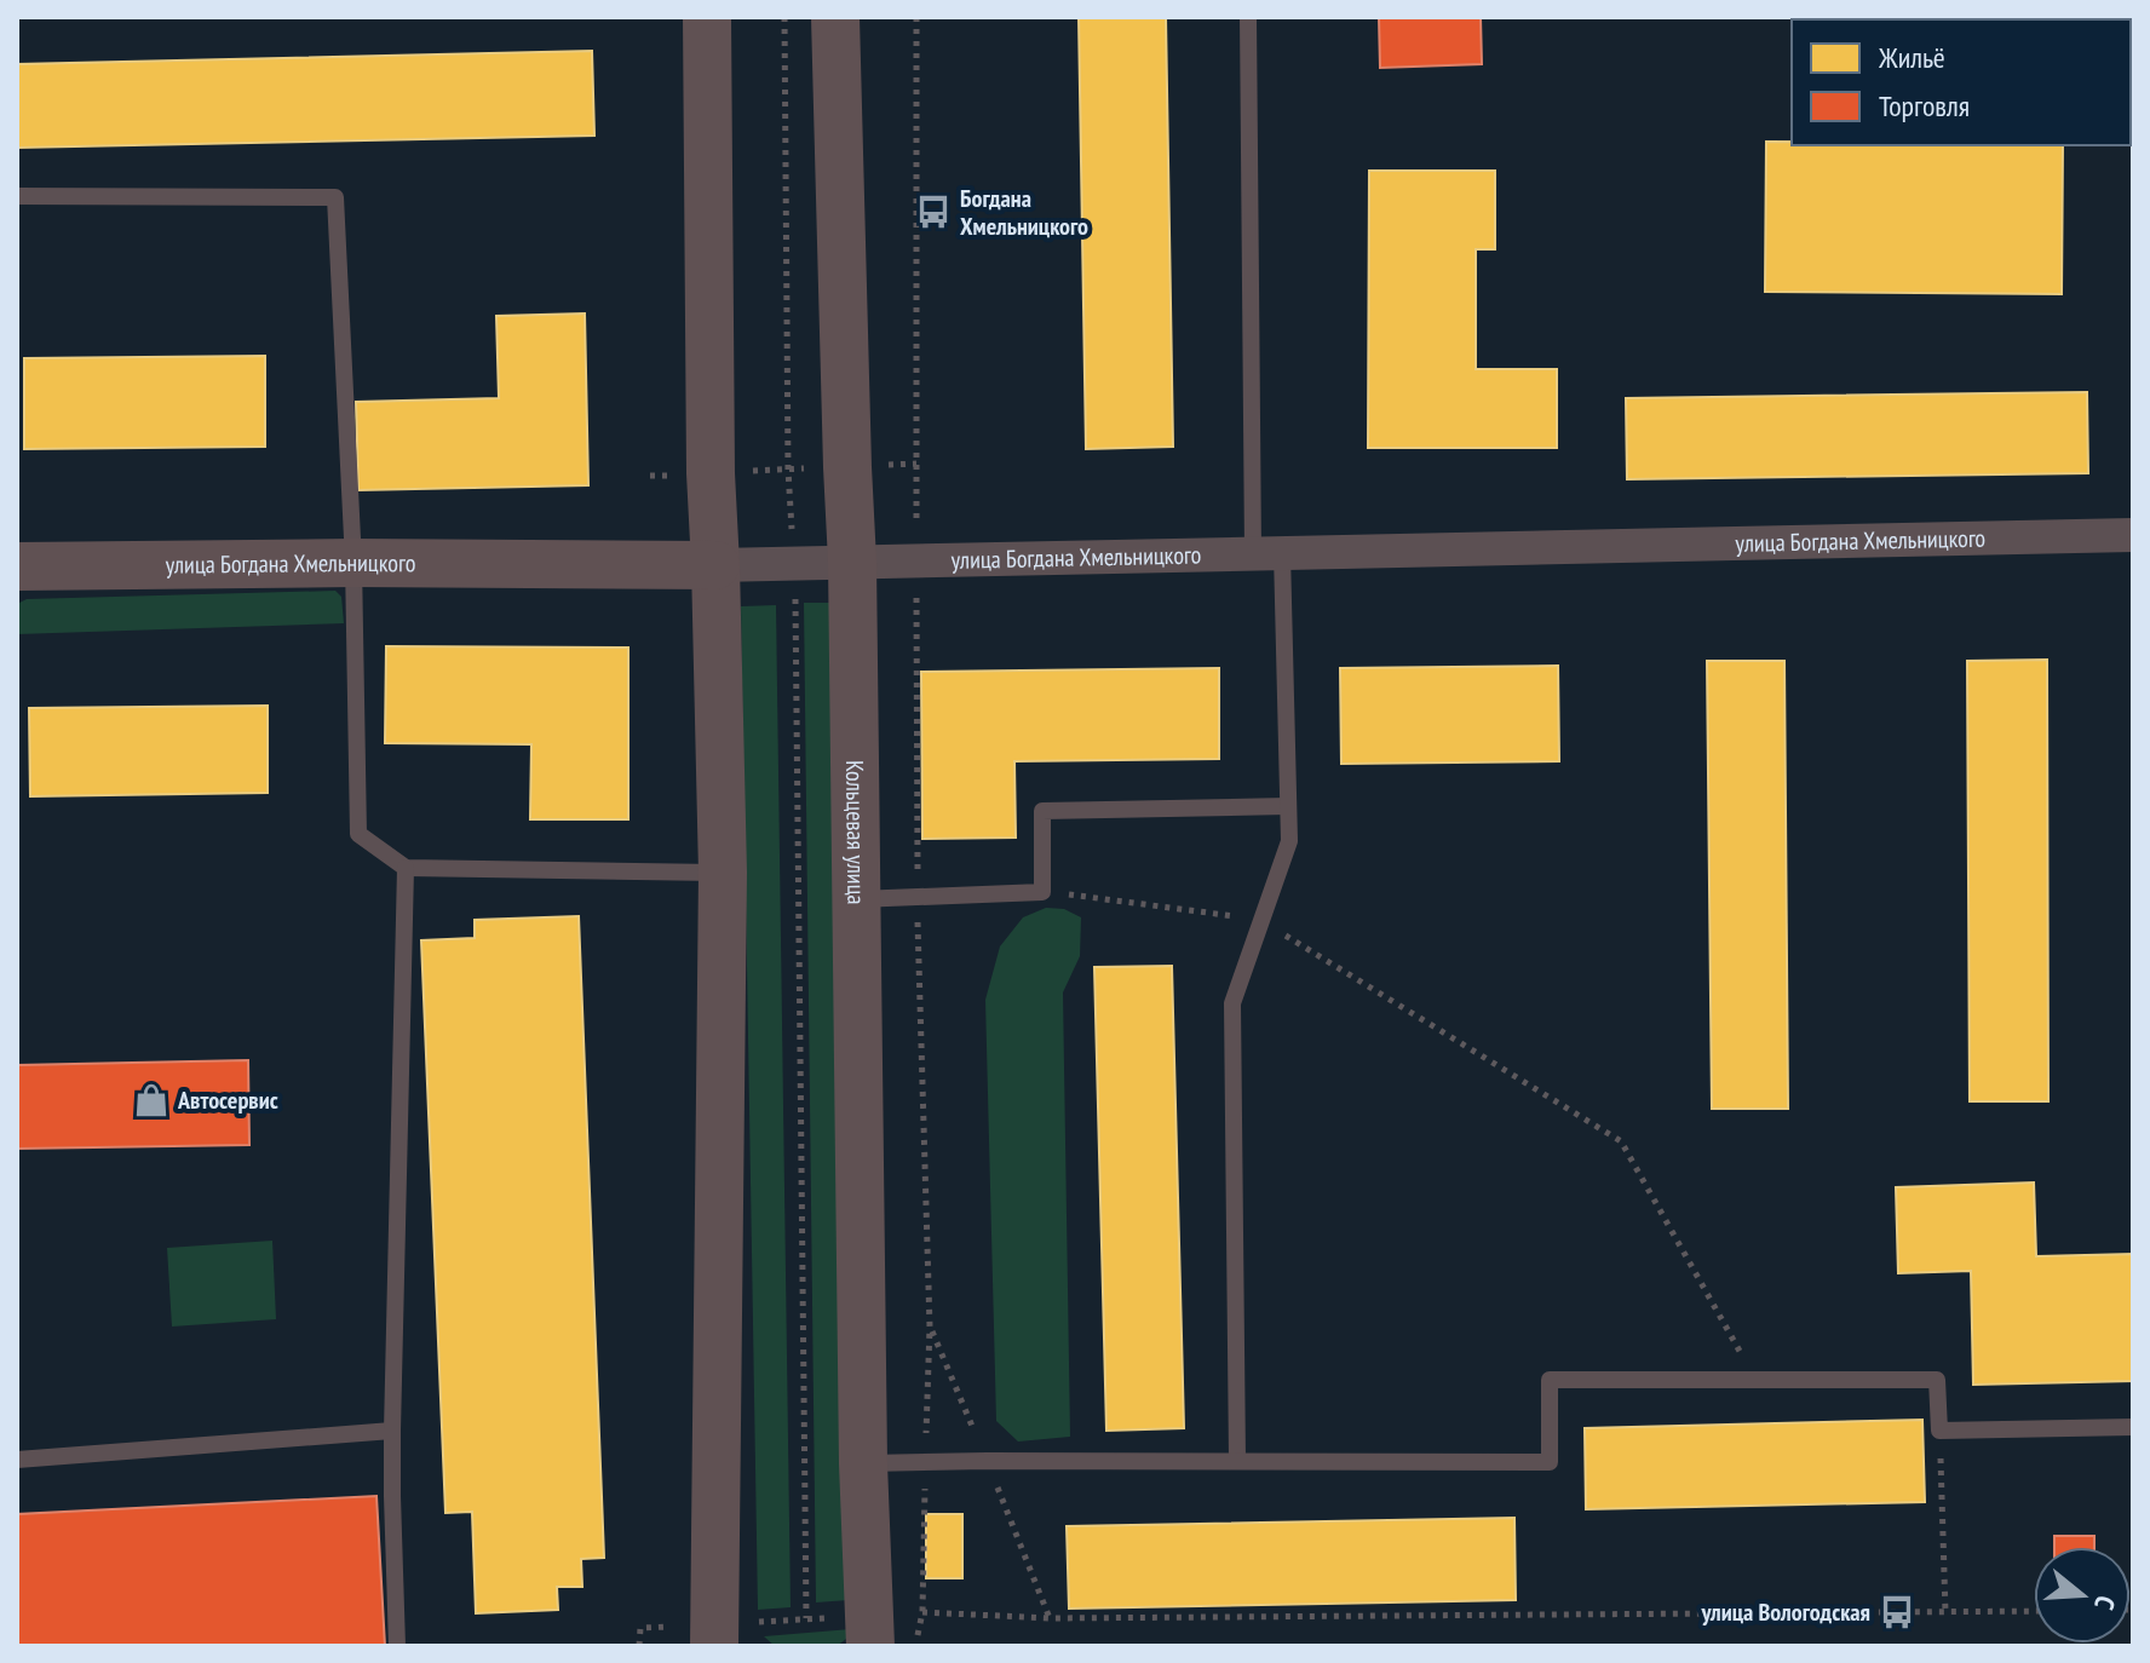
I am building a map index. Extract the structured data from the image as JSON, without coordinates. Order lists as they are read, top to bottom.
{
  "streets": {
    "main road": ["улица Богдана Хмельницкого", "Кольцевая улица"]
  },
  "crossings": [
    ["улица Богдана Хмельницкого", "Кольцевая улица"]
  ],
  "places": {
    "bus stop": ["Богдана Хмельницкого", "улица Вологодская"],
    "shop": ["Автосервис"]
  },
  "legend": ["Жильё", "Торговля"],
  "north": "right"
}
